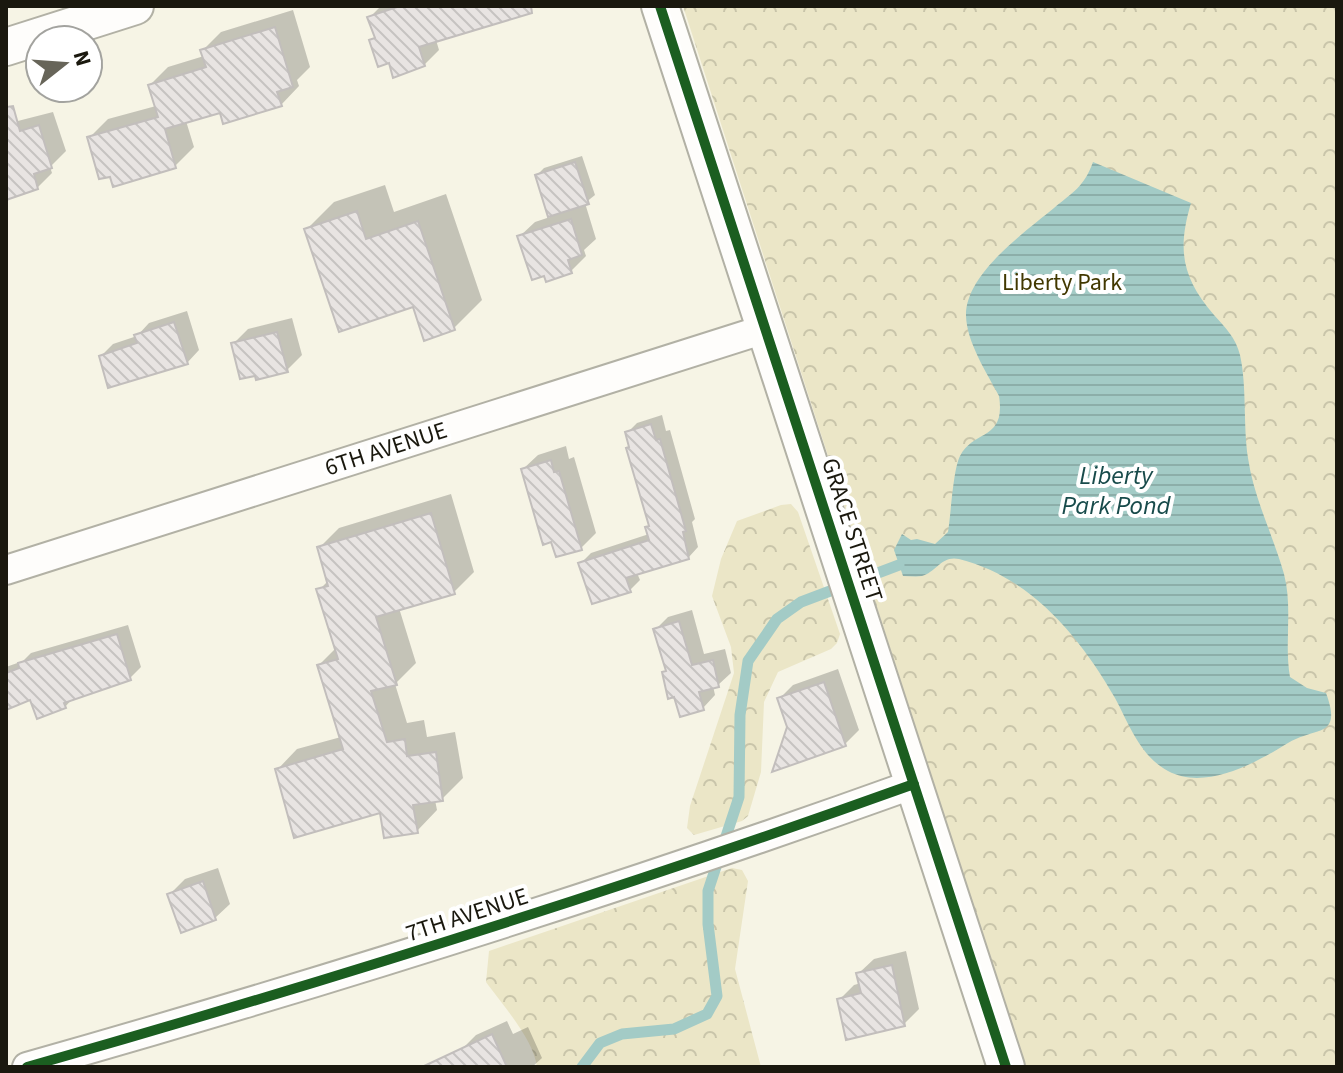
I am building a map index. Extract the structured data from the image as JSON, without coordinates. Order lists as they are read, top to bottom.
{
  "streets": {
    "street": ["6TH AVENUE", "GRACE STREET", "7TH AVENUE"]
  },
  "crossings": [
    ["6TH AVENUE", "GRACE STREET"],
    ["GRACE STREET", "7TH AVENUE"]
  ],
  "water": ["Liberty Park Pond"],
  "parks": ["Liberty Park"],
  "north": "right"
}
